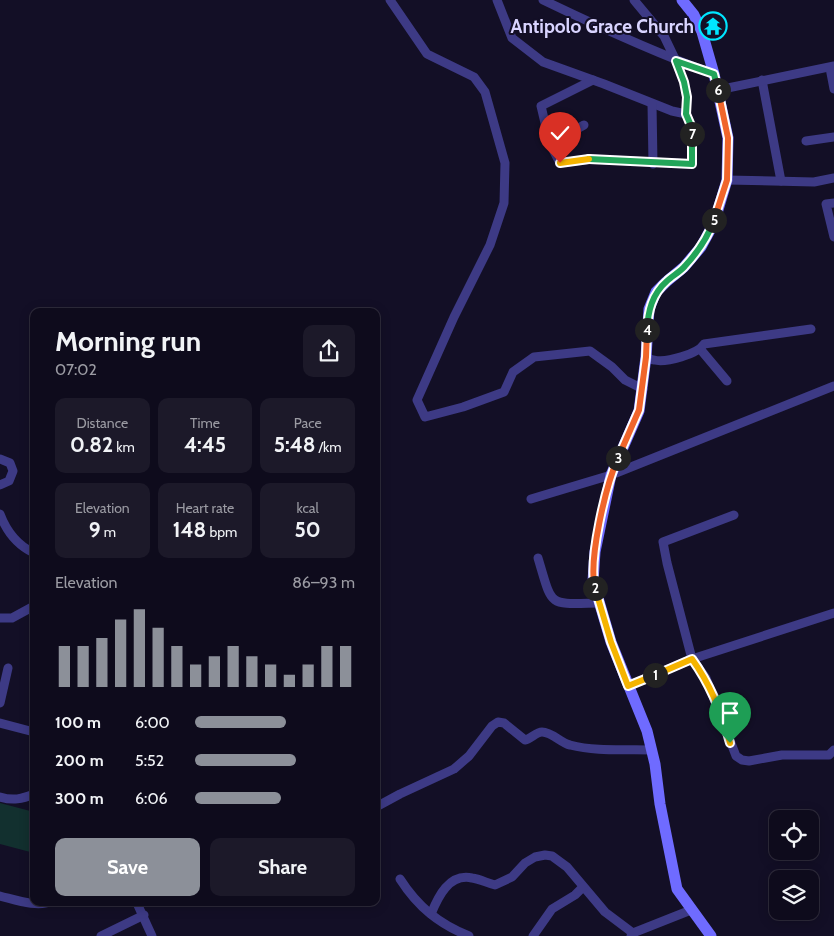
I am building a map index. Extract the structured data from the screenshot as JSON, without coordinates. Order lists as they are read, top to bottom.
{
  "places": {
    "temple": ["Antipolo Grace Church"]
  },
  "page": {
    "pins": [
      "6",
      "7",
      "5",
      "4",
      "3",
      "2",
      "1"
    ],
    "heading": ["Morning run", "07:02"],
    "stats": [
      ["Distance", "0.82 km"],
      ["Time", "4:45"],
      ["Pace", "5:48 /km"],
      ["Elevation", "9 m"],
      ["Heart rate", "148 bpm"],
      ["kcal", "50"]
    ],
    "chart": ["Elevation", "86–93 m"],
    "list": [
      {
        "name": "100 m",
        "note": "6:00"
      },
      {
        "name": "200 m",
        "note": "5:52"
      },
      {
        "name": "300 m",
        "note": "6:06"
      }
    ],
    "buttons": ["Save", "Share"]
  }
}
